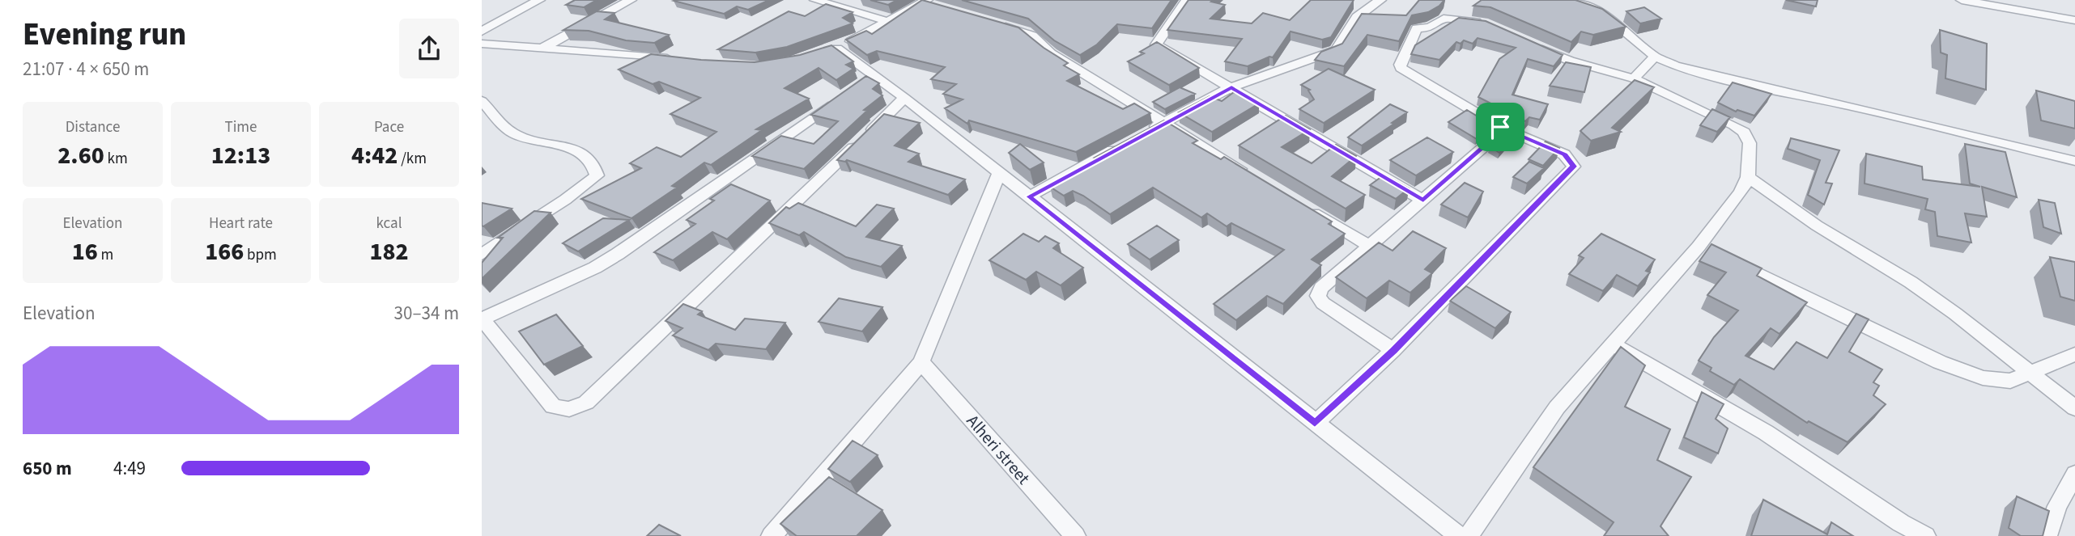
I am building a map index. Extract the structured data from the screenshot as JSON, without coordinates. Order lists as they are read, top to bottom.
{
  "streets": {
    "street": ["Alheri street"]
  },
  "page": {
    "heading": ["Evening run", "21:07 · 4 × 650 m"],
    "stats": [
      ["Distance", "2.60 km"],
      ["Time", "12:13"],
      ["Pace", "4:42 /km"],
      ["Elevation", "16 m"],
      ["Heart rate", "166 bpm"],
      ["kcal", "182"]
    ],
    "chart": ["Elevation", "30–34 m"],
    "list": [
      {
        "name": "650 m",
        "note": "4:49"
      }
    ]
  }
}
